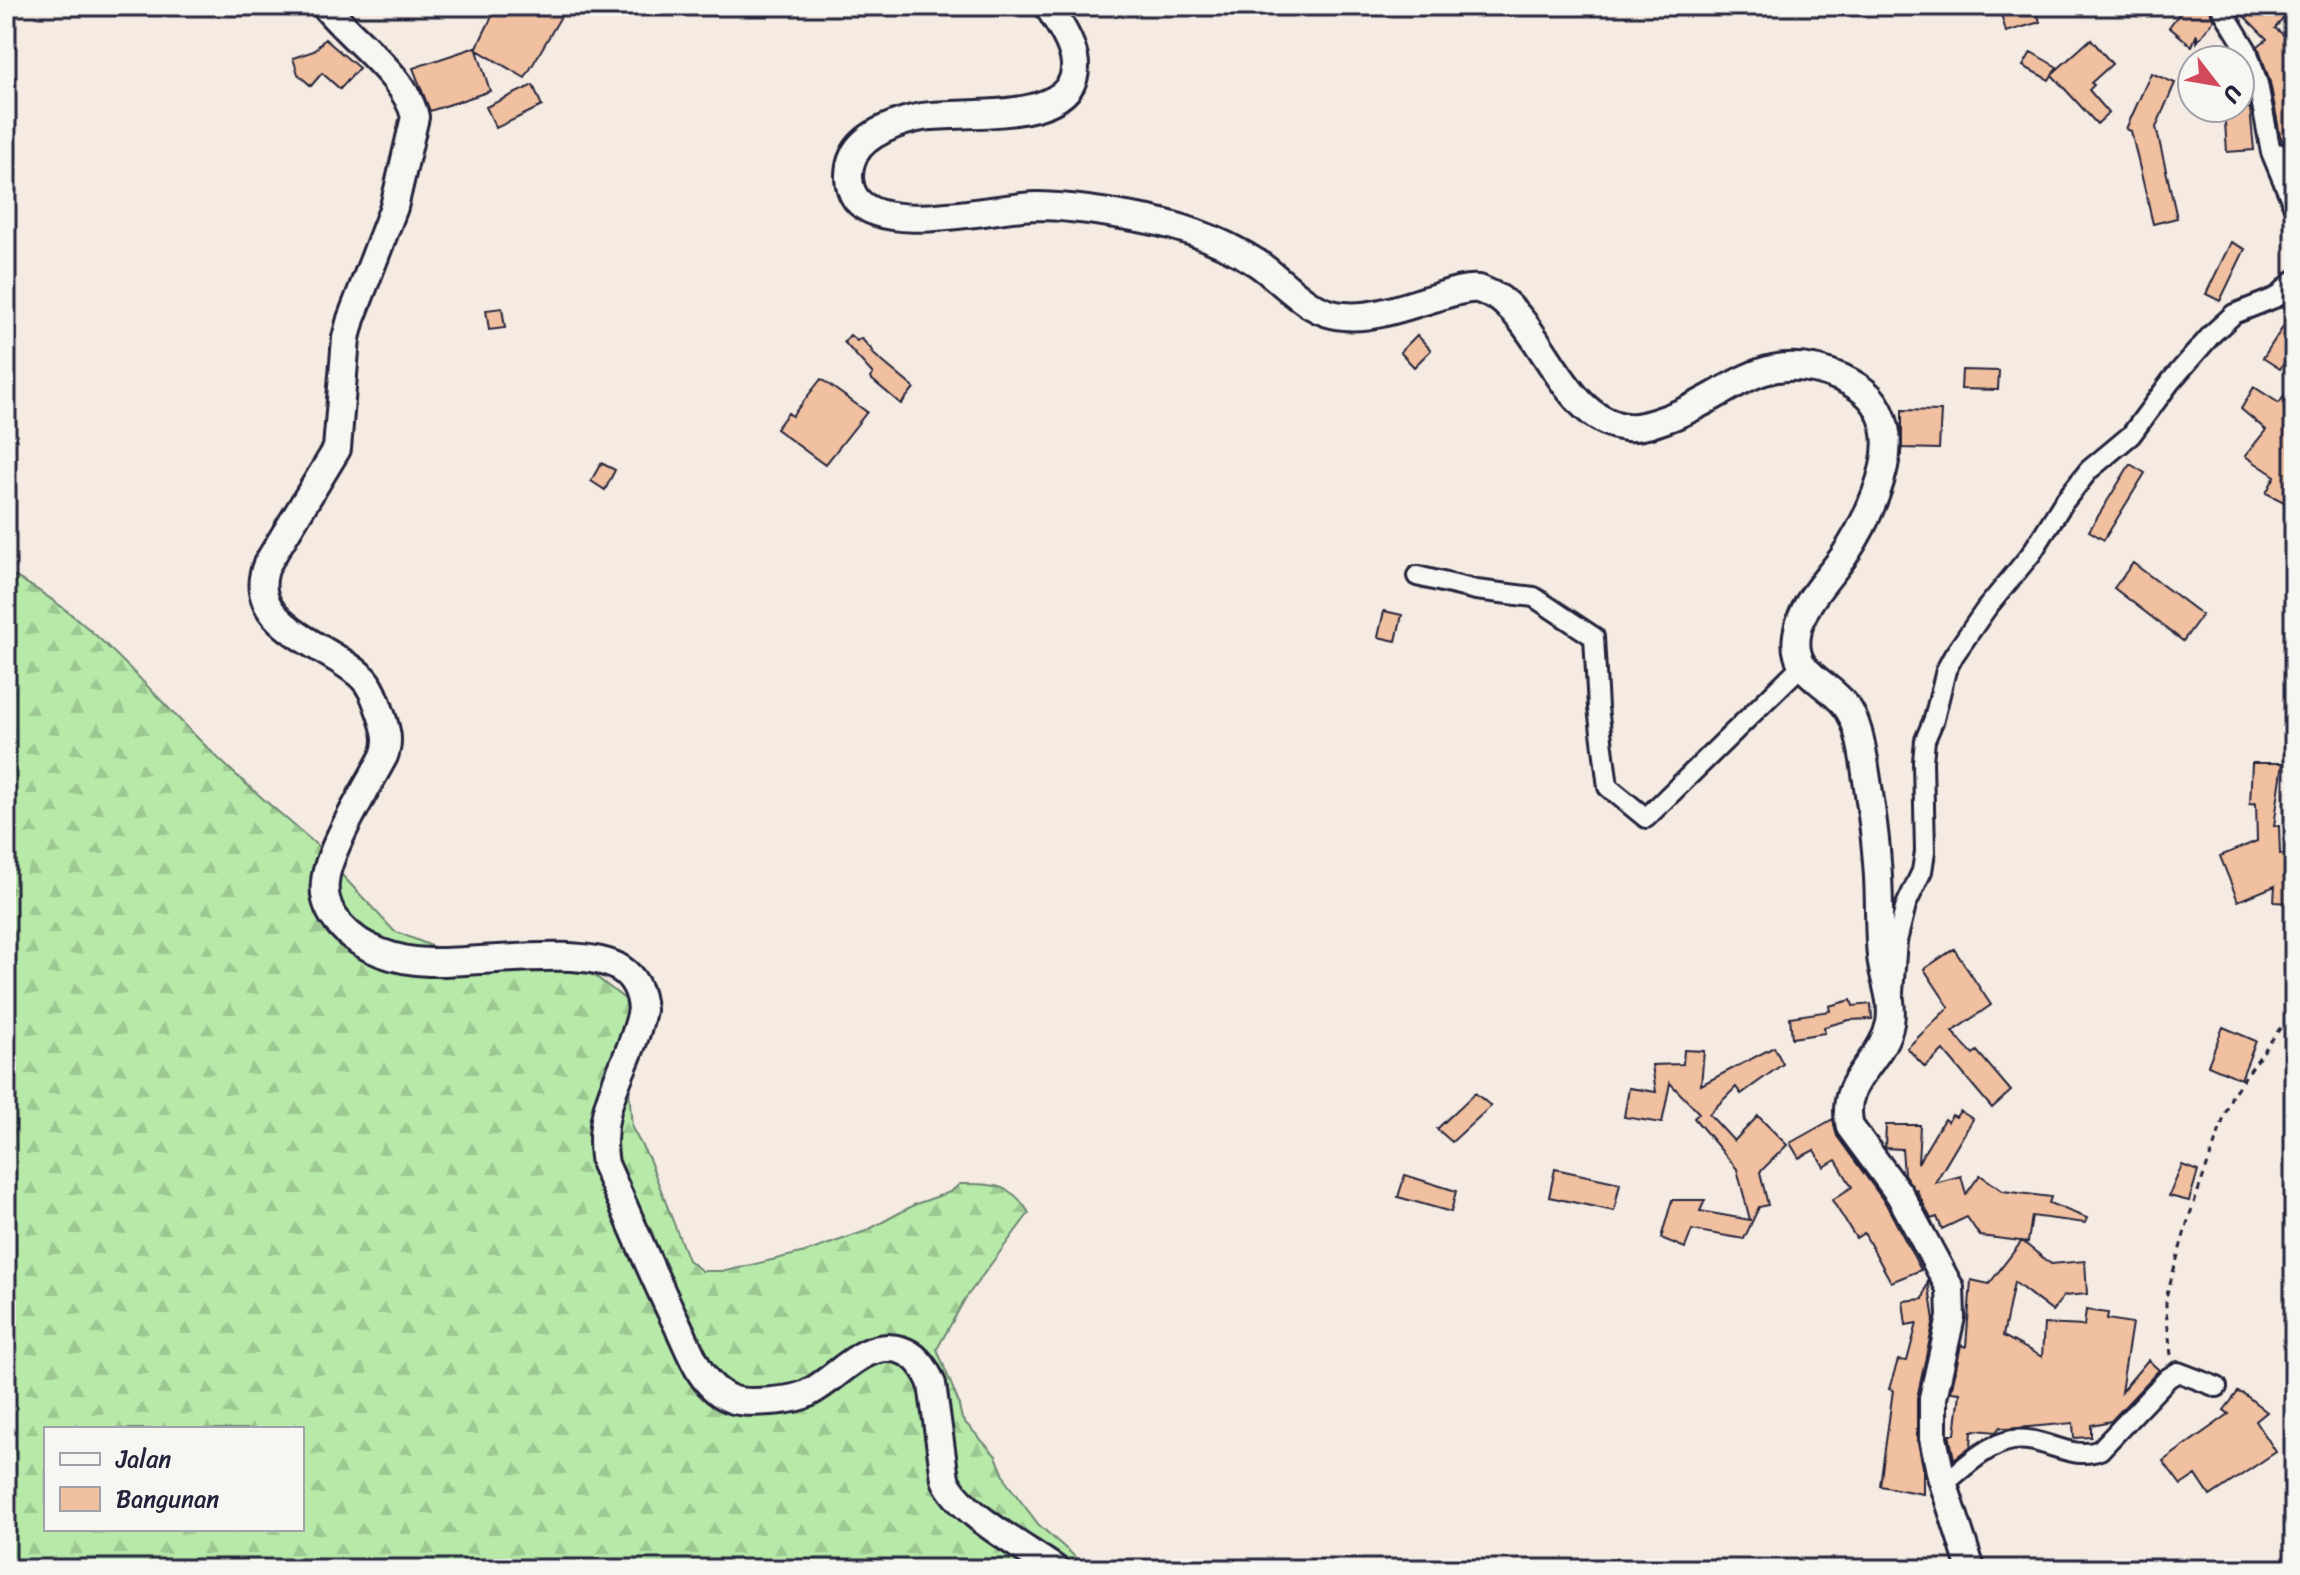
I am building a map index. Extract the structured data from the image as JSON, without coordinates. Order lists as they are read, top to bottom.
{
  "legend": ["Jalan", "Bangunan"],
  "north": "bottom right"
}
